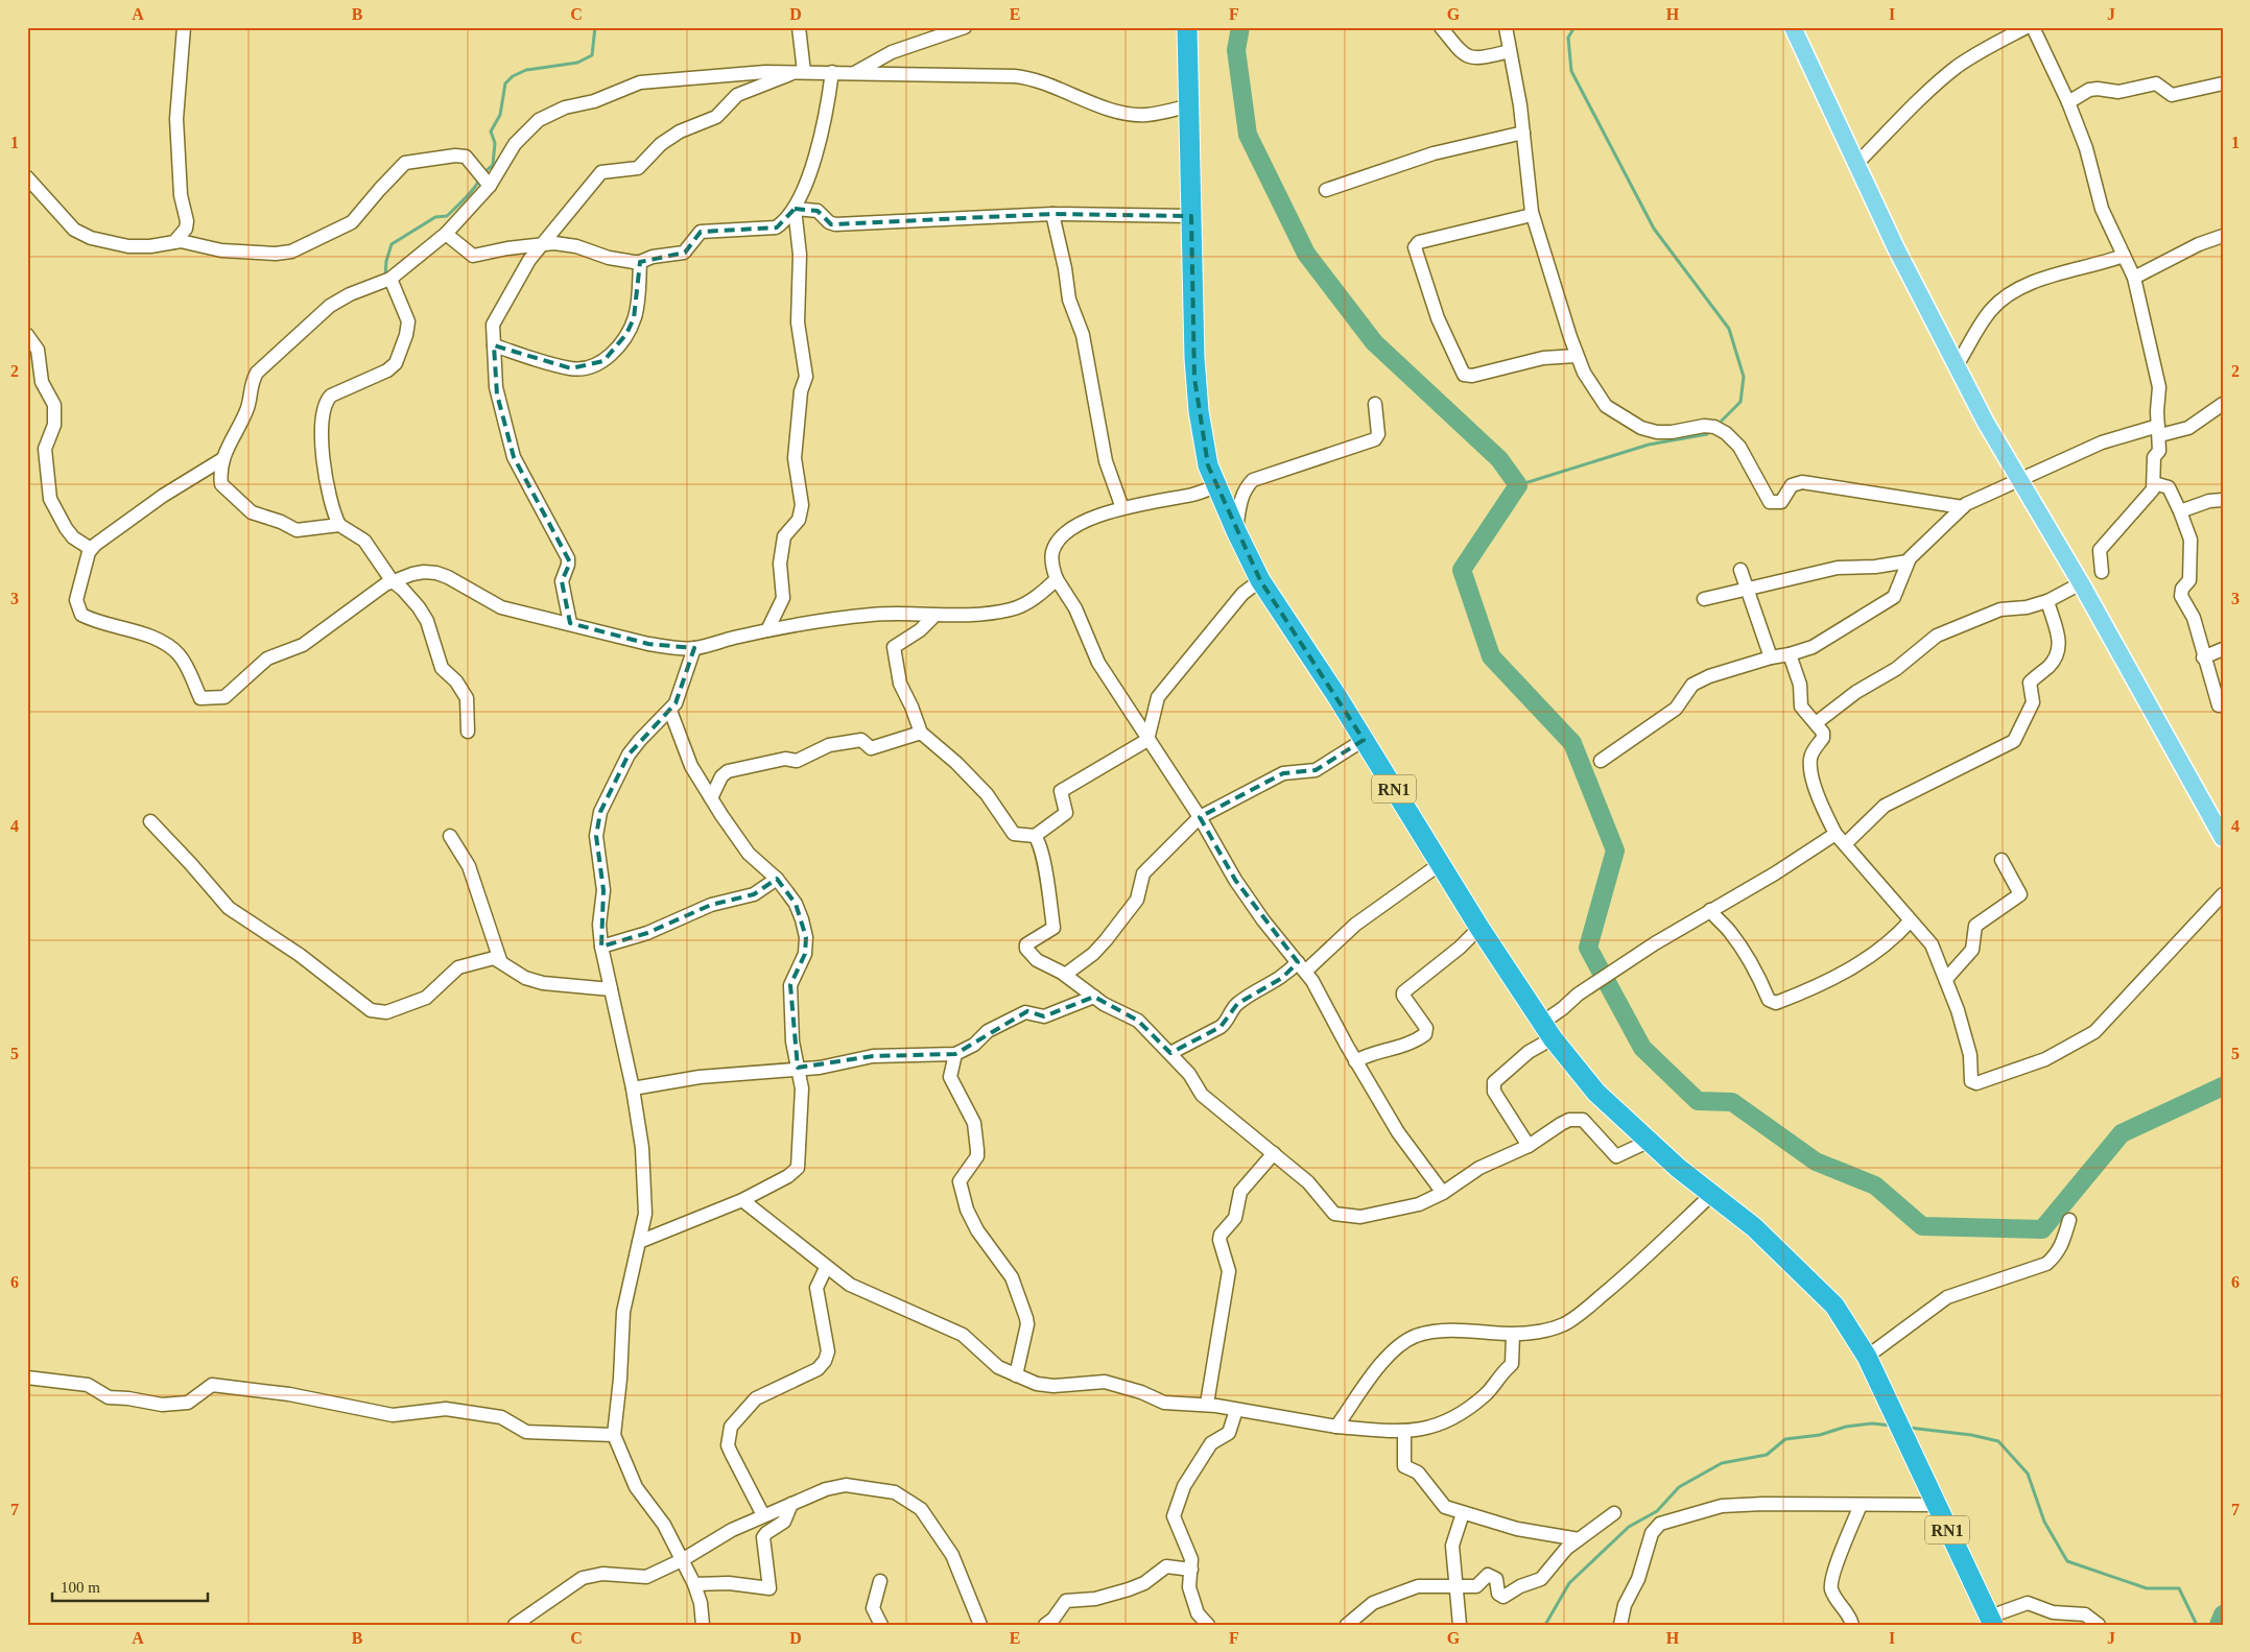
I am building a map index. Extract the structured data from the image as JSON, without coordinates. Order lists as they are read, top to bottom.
{
  "streets": {
    "highway": ["RN1"]
  },
  "scale_bar": "100 m",
  "grid": {
    "columns": [
      "A",
      "B",
      "C",
      "D",
      "E",
      "F",
      "G",
      "H",
      "I",
      "J"
    ],
    "rows": [
      "1",
      "2",
      "3",
      "4",
      "5",
      "6",
      "7"
    ]
  }
}
